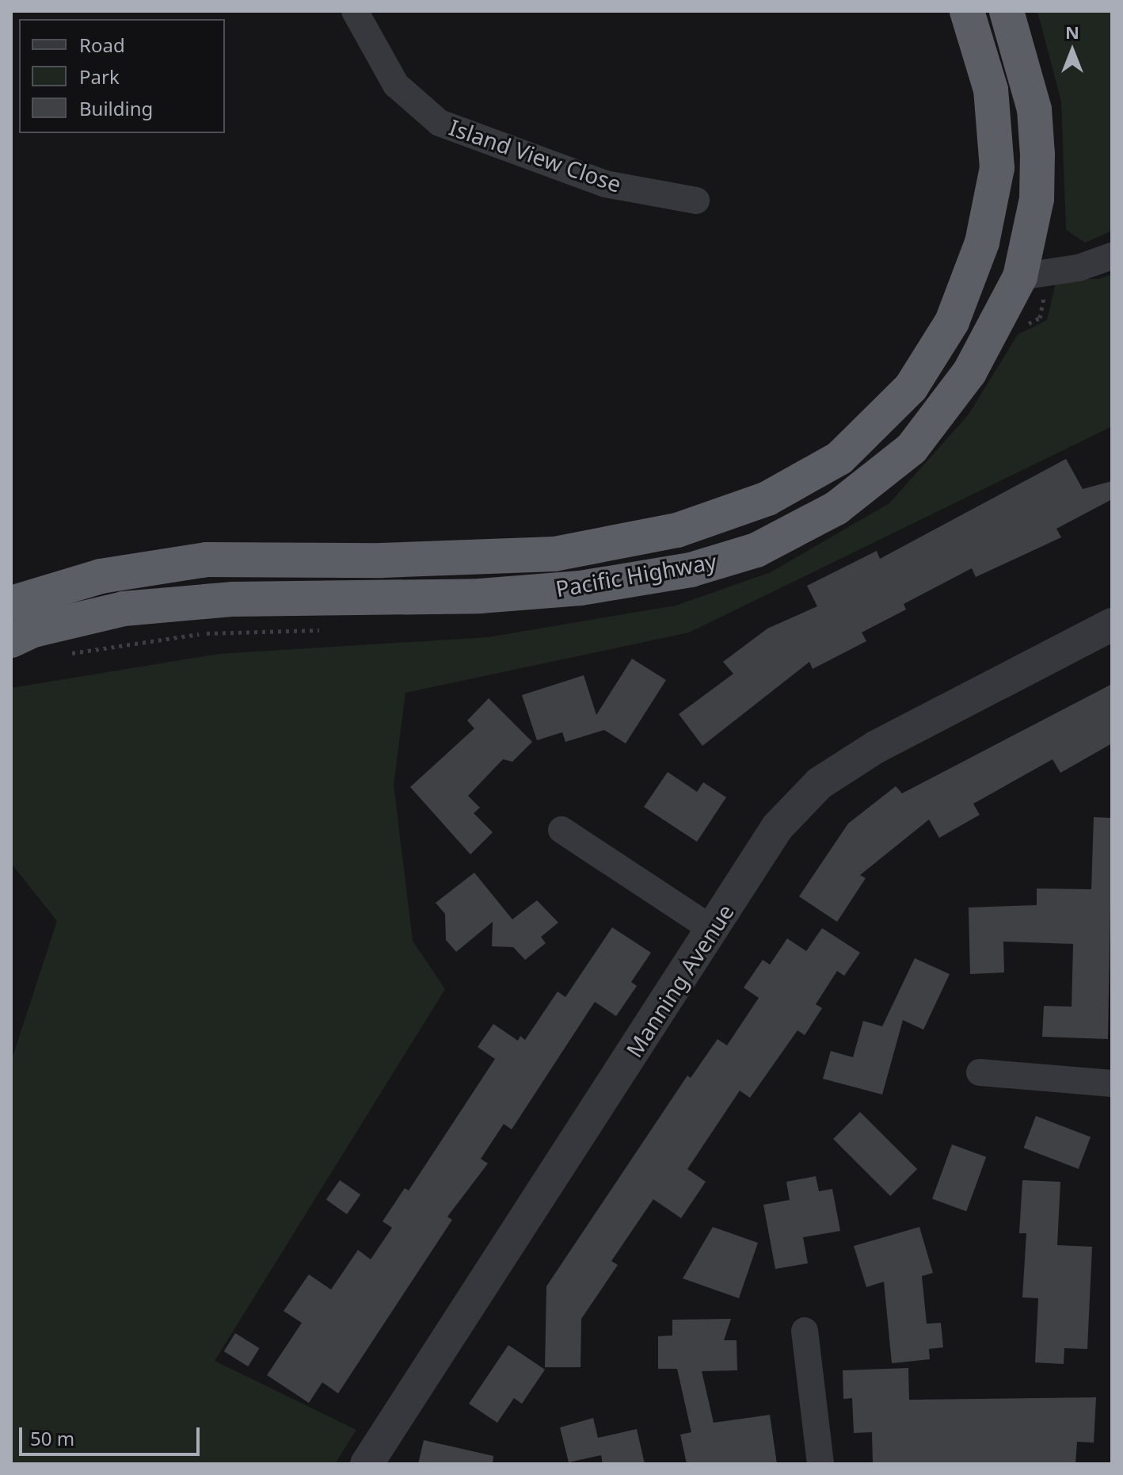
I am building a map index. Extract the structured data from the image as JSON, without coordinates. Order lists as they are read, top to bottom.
{
  "streets": {
    "highway": ["Pacific Highway"],
    "street": ["Island View Close", "Manning Avenue"]
  },
  "legend": ["Road", "Park", "Building"],
  "scale_bar": "50 m",
  "north": "top"
}
